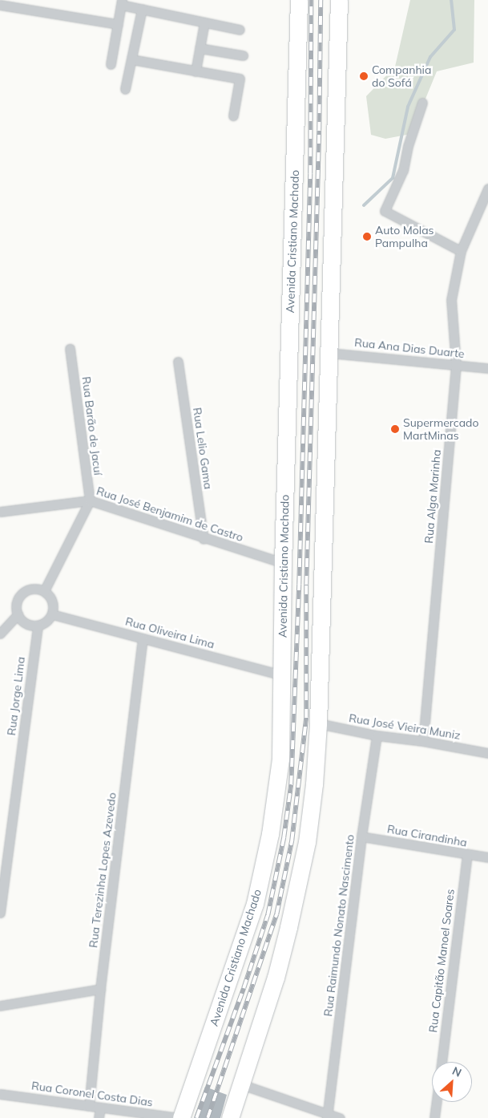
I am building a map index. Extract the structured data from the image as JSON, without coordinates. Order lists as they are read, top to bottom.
{
  "streets": {
    "highway": ["Avenida Cristiano Machado"],
    "street": [
      "Rua Ana Dias Duarte",
      "Rua Barão de Jacuí",
      "Rua Lelio Gama",
      "Rua Alga Marinha",
      "Rua José Benjamim de Castro",
      "Rua Oliveira Lima",
      "Rua Jorge Lima",
      "Rua José Vieira Muniz",
      "Rua Cirandinha",
      "Rua Terezinha Lopes Azevedo",
      "Rua Raimundo Nonato Nascimento",
      "Rua Capitão Manoel Soares",
      "Rua Coronel Costa Dias"
    ]
  },
  "crossings": [
    ["Avenida Cristiano Machado", "Rua José Benjamim de Castro"],
    ["Avenida Cristiano Machado", "Rua Oliveira Lima"],
    ["Avenida Cristiano Machado", "Rua Coronel Costa Dias"],
    ["Rua Ana Dias Duarte", "Rua Alga Marinha"],
    ["Rua Barão de Jacuí", "Rua José Benjamim de Castro"],
    ["Rua Lelio Gama", "Rua José Benjamim de Castro"],
    ["Rua Alga Marinha", "Rua José Vieira Muniz"],
    ["Rua Oliveira Lima", "Rua Jorge Lima"],
    ["Rua Oliveira Lima", "Rua Terezinha Lopes Azevedo"],
    ["Rua José Vieira Muniz", "Rua Raimundo Nonato Nascimento"],
    ["Rua Cirandinha", "Rua Raimundo Nonato Nascimento"],
    ["Rua Cirandinha", "Rua Capitão Manoel Soares"],
    ["Rua Terezinha Lopes Azevedo", "Rua Coronel Costa Dias"]
  ],
  "places": ["Companhia do Sofá", "Auto Molas Pampulha", "Supermercado MartMinas"],
  "north": "top right"
}
